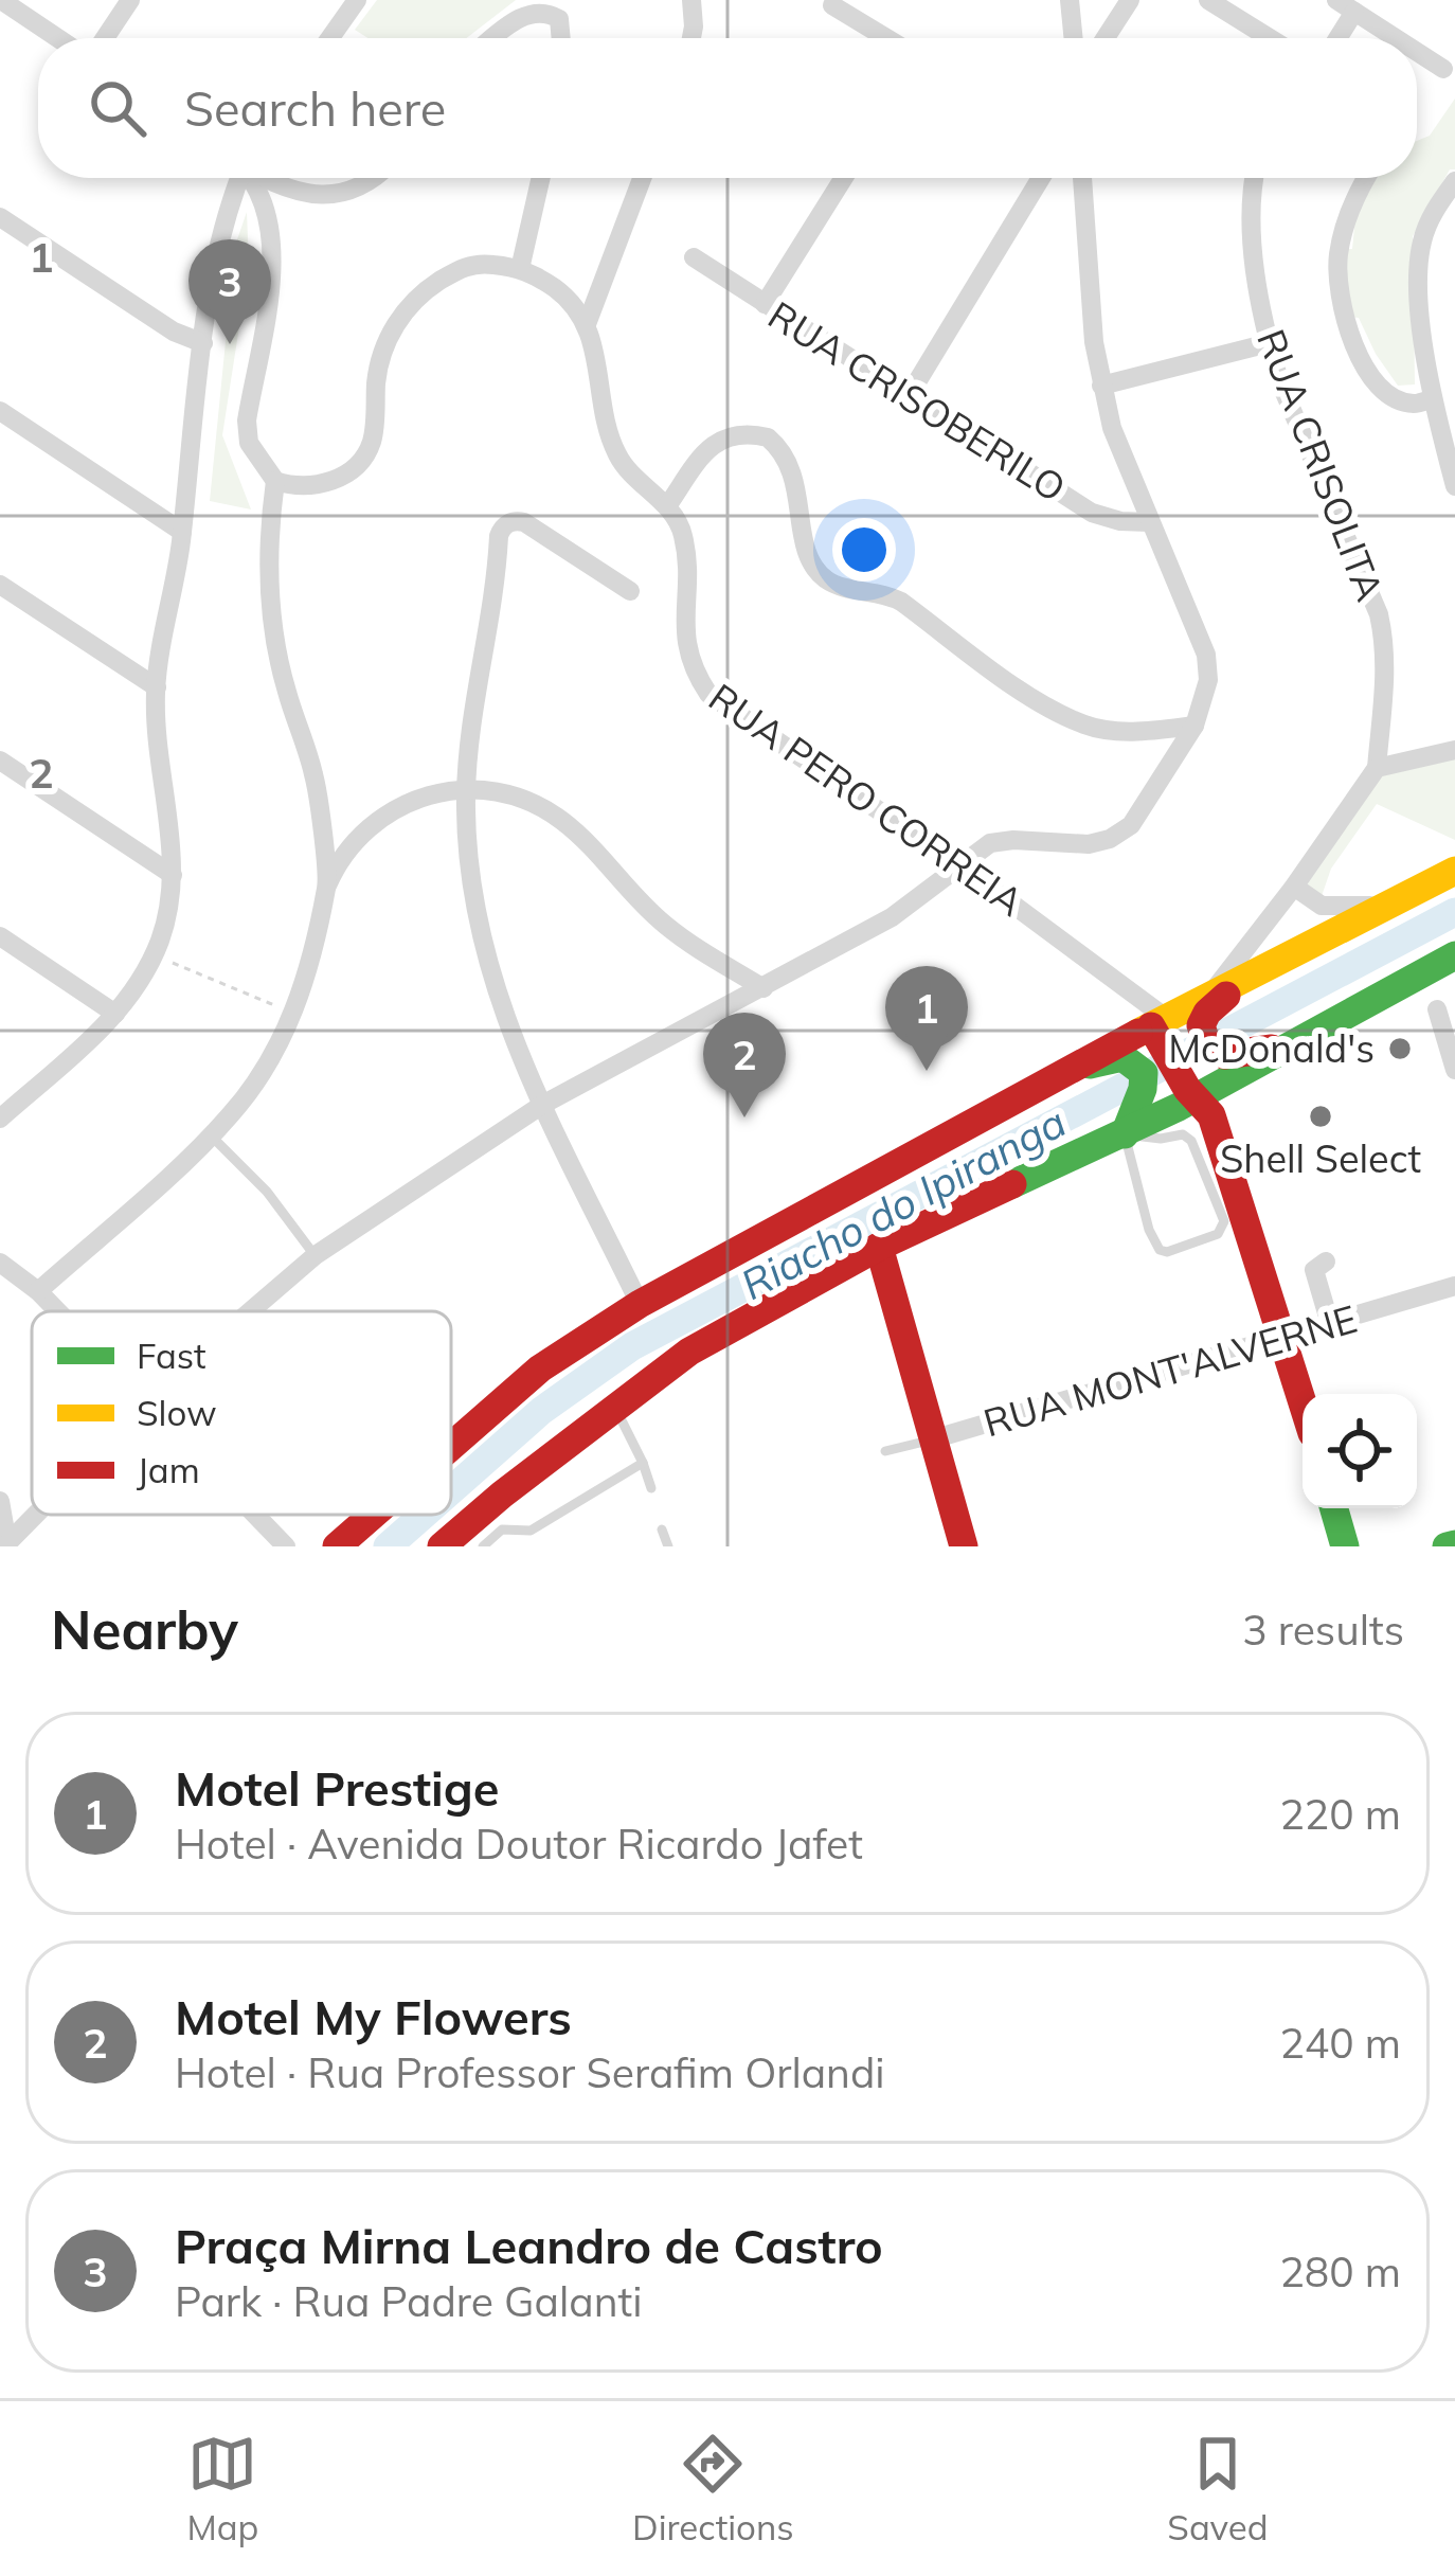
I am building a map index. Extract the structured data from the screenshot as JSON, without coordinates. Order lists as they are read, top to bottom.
{
  "streets": {
    "street": [
      "RUA CRISOBERILO",
      "RUA CRISOLITA",
      "RUA PERO CORREIA",
      "RUA MONT'ALVERNE"
    ]
  },
  "water": ["Riacho do Ipiranga"],
  "places": ["McDonald's", "Shell Select"],
  "legend": ["Fast", "Slow", "Jam"],
  "page": {
    "search": "Search here",
    "pins": ["3", "1", "2"],
    "heading": ["Nearby", "3 results"],
    "list": [
      {
        "mark": "1",
        "name": "Motel Prestige",
        "note": "Hotel · Avenida Doutor Ricardo Jafet",
        "value": "220 m"
      },
      {
        "mark": "2",
        "name": "Motel My Flowers",
        "note": "Hotel · Rua Professor Serafim Orlandi",
        "value": "240 m"
      },
      {
        "mark": "3",
        "name": "Praça Mirna Leandro de Castro",
        "note": "Park · Rua Padre Galanti",
        "value": "280 m"
      }
    ],
    "nav": ["Map", "Directions", "Saved"]
  },
  "grid": {
    "rows": ["1", "2"]
  }
}
